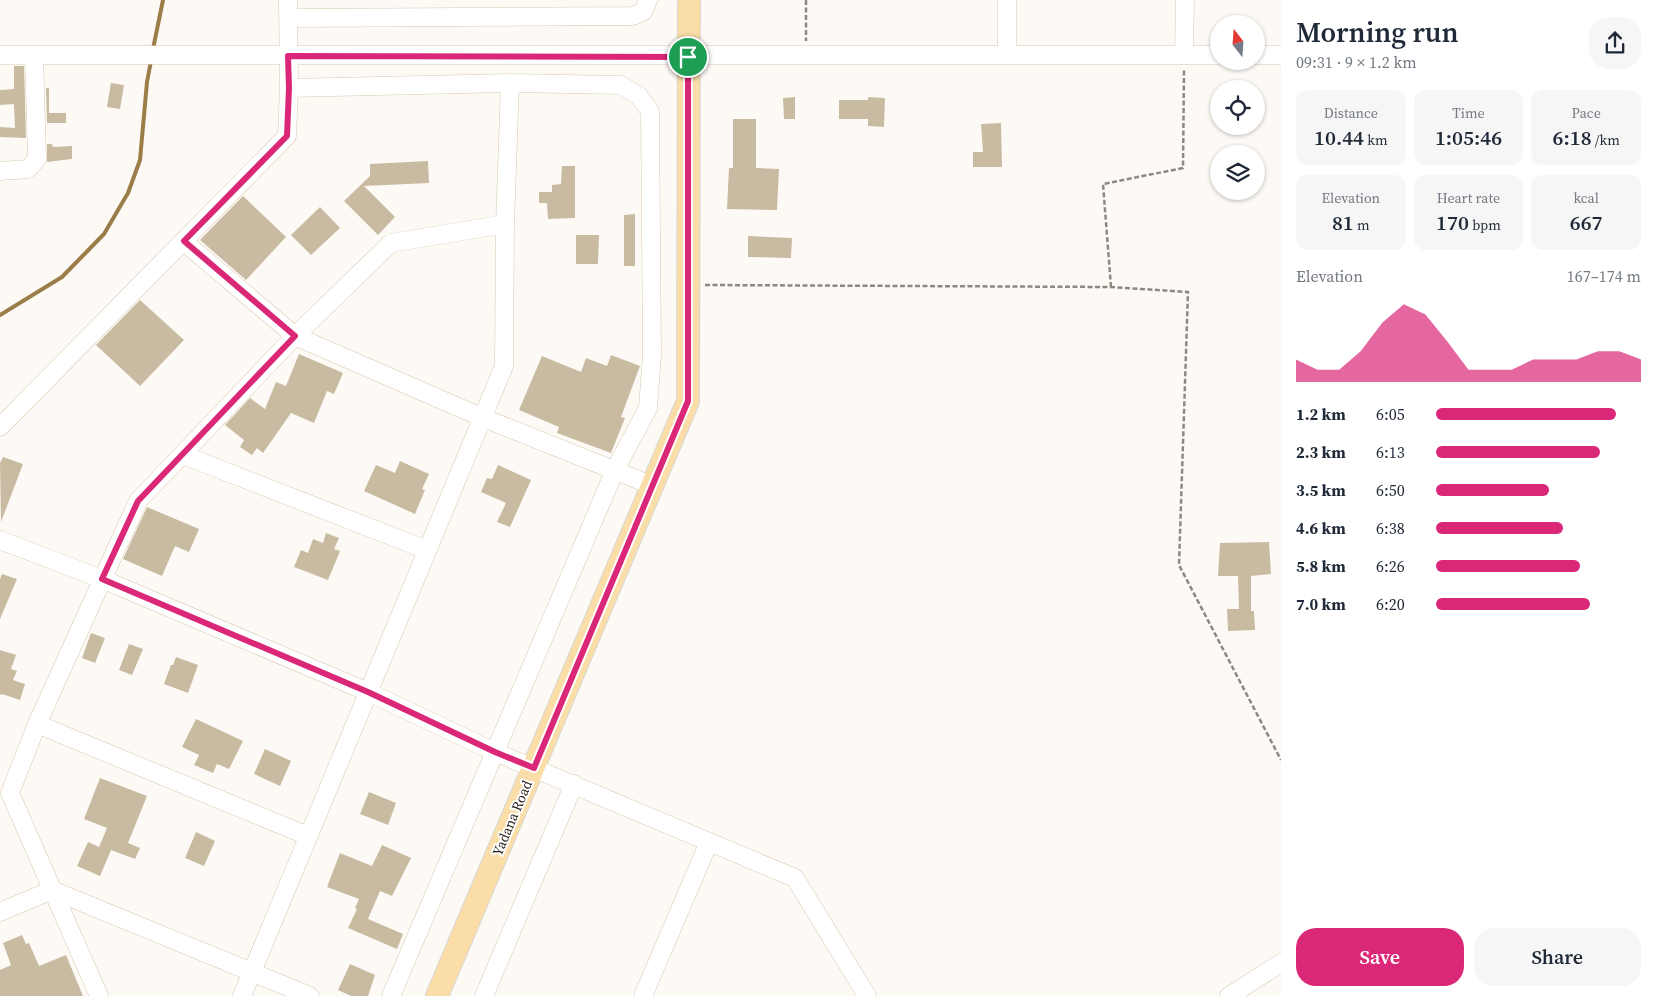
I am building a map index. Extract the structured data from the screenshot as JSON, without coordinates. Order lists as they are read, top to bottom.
{
  "streets": {
    "main road": ["Yadana Road"]
  },
  "north": "top",
  "page": {
    "heading": ["Morning run", "09:31 · 9 × 1.2 km"],
    "stats": [
      ["Distance", "10.44 km"],
      ["Time", "1:05:46"],
      ["Pace", "6:18 /km"],
      ["Elevation", "81 m"],
      ["Heart rate", "170 bpm"],
      ["kcal", "667"]
    ],
    "chart": ["Elevation", "167–174 m"],
    "list": [
      {
        "name": "1.2 km",
        "note": "6:05"
      },
      {
        "name": "2.3 km",
        "note": "6:13"
      },
      {
        "name": "3.5 km",
        "note": "6:50"
      },
      {
        "name": "4.6 km",
        "note": "6:38"
      },
      {
        "name": "5.8 km",
        "note": "6:26"
      },
      {
        "name": "7.0 km",
        "note": "6:20"
      }
    ],
    "buttons": ["Save", "Share"]
  }
}
